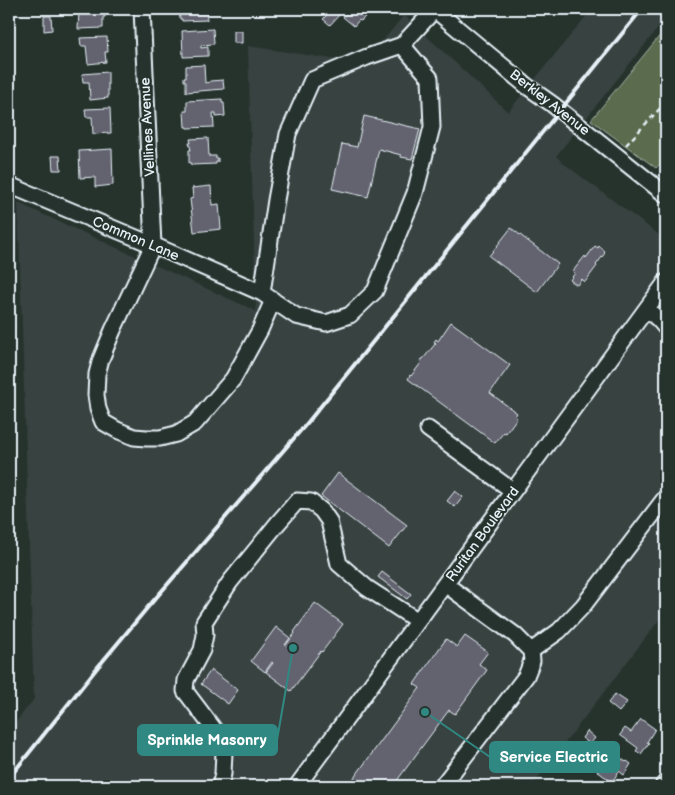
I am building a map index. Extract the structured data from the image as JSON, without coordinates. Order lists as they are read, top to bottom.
{
  "streets": {
    "street": [
      "Berkley Avenue",
      "Vellines Avenue",
      "Common Lane",
      "Ruritan Boulevard"
    ]
  },
  "crossings": [
    ["Vellines Avenue", "Common Lane"]
  ],
  "places": ["Sprinkle Masonry", "Service Electric"]
}
